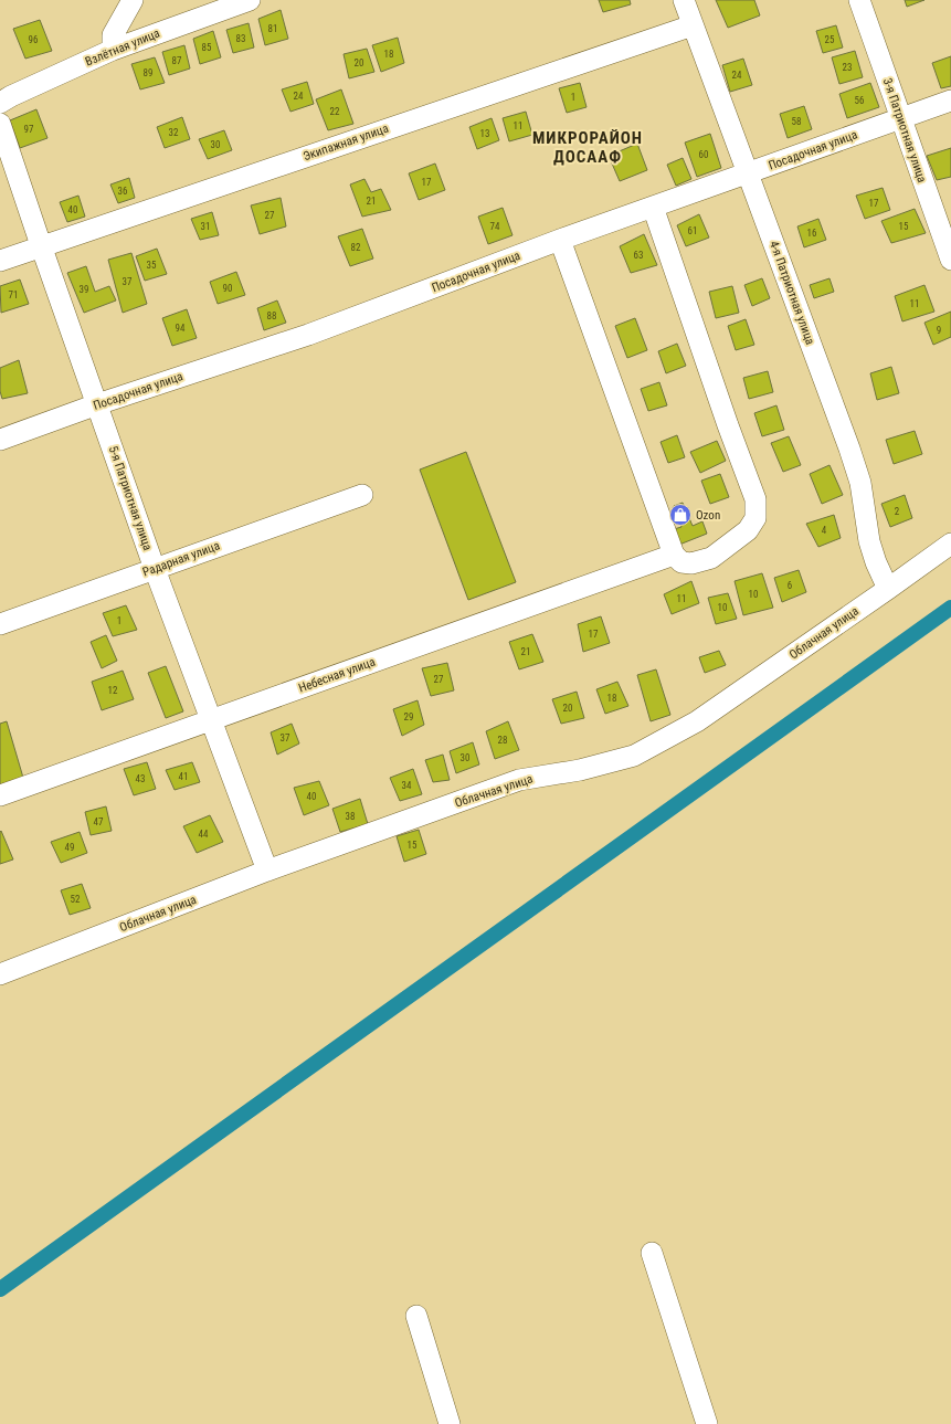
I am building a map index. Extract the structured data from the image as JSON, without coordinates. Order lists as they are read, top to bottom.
{
  "streets": {
    "street": [
      "Взлётная улица",
      "3-я Патриотная улица",
      "Экипажная улица",
      "Посадочная улица",
      "4-я Патриотная улица",
      "5-я Патриотная улица",
      "Радарная улица",
      "Облачная улица",
      "Небесная улица"
    ]
  },
  "crossings": [
    ["3-я Патриотная улица", "Посадочная улица"],
    ["Экипажная улица", "4-я Патриотная улица"],
    ["Экипажная улица", "5-я Патриотная улица"],
    ["Посадочная улица", "4-я Патриотная улица"],
    ["Посадочная улица", "5-я Патриотная улица"],
    ["4-я Патриотная улица", "Облачная улица"],
    ["5-я Патриотная улица", "Радарная улица"],
    ["5-я Патриотная улица", "Облачная улица"],
    ["5-я Патриотная улица", "Небесная улица"]
  ],
  "districts": ["МИКРОРАЙОН ДОСААФ"],
  "places": {
    "shop": ["Ozon"]
  },
  "house_numbers": [
    "81",
    "83",
    "96",
    "25",
    "85",
    "18",
    "87",
    "20",
    "23",
    "89",
    "24",
    "24",
    "1",
    "56",
    "22",
    "58",
    "11",
    "97",
    "32",
    "13",
    "30",
    "60",
    "17",
    "36",
    "21",
    "17",
    "40",
    "27",
    "31",
    "74",
    "15",
    "61",
    "16",
    "82",
    "63",
    "35",
    "37",
    "90",
    "39",
    "71",
    "11",
    "88",
    "94",
    "9",
    "2",
    "4",
    "6",
    "10",
    "11",
    "10",
    "1",
    "17",
    "21",
    "27",
    "12",
    "18",
    "20",
    "29",
    "37",
    "28",
    "30",
    "41",
    "43",
    "34",
    "40",
    "38",
    "47",
    "44",
    "15",
    "49",
    "52"
  ]
}
